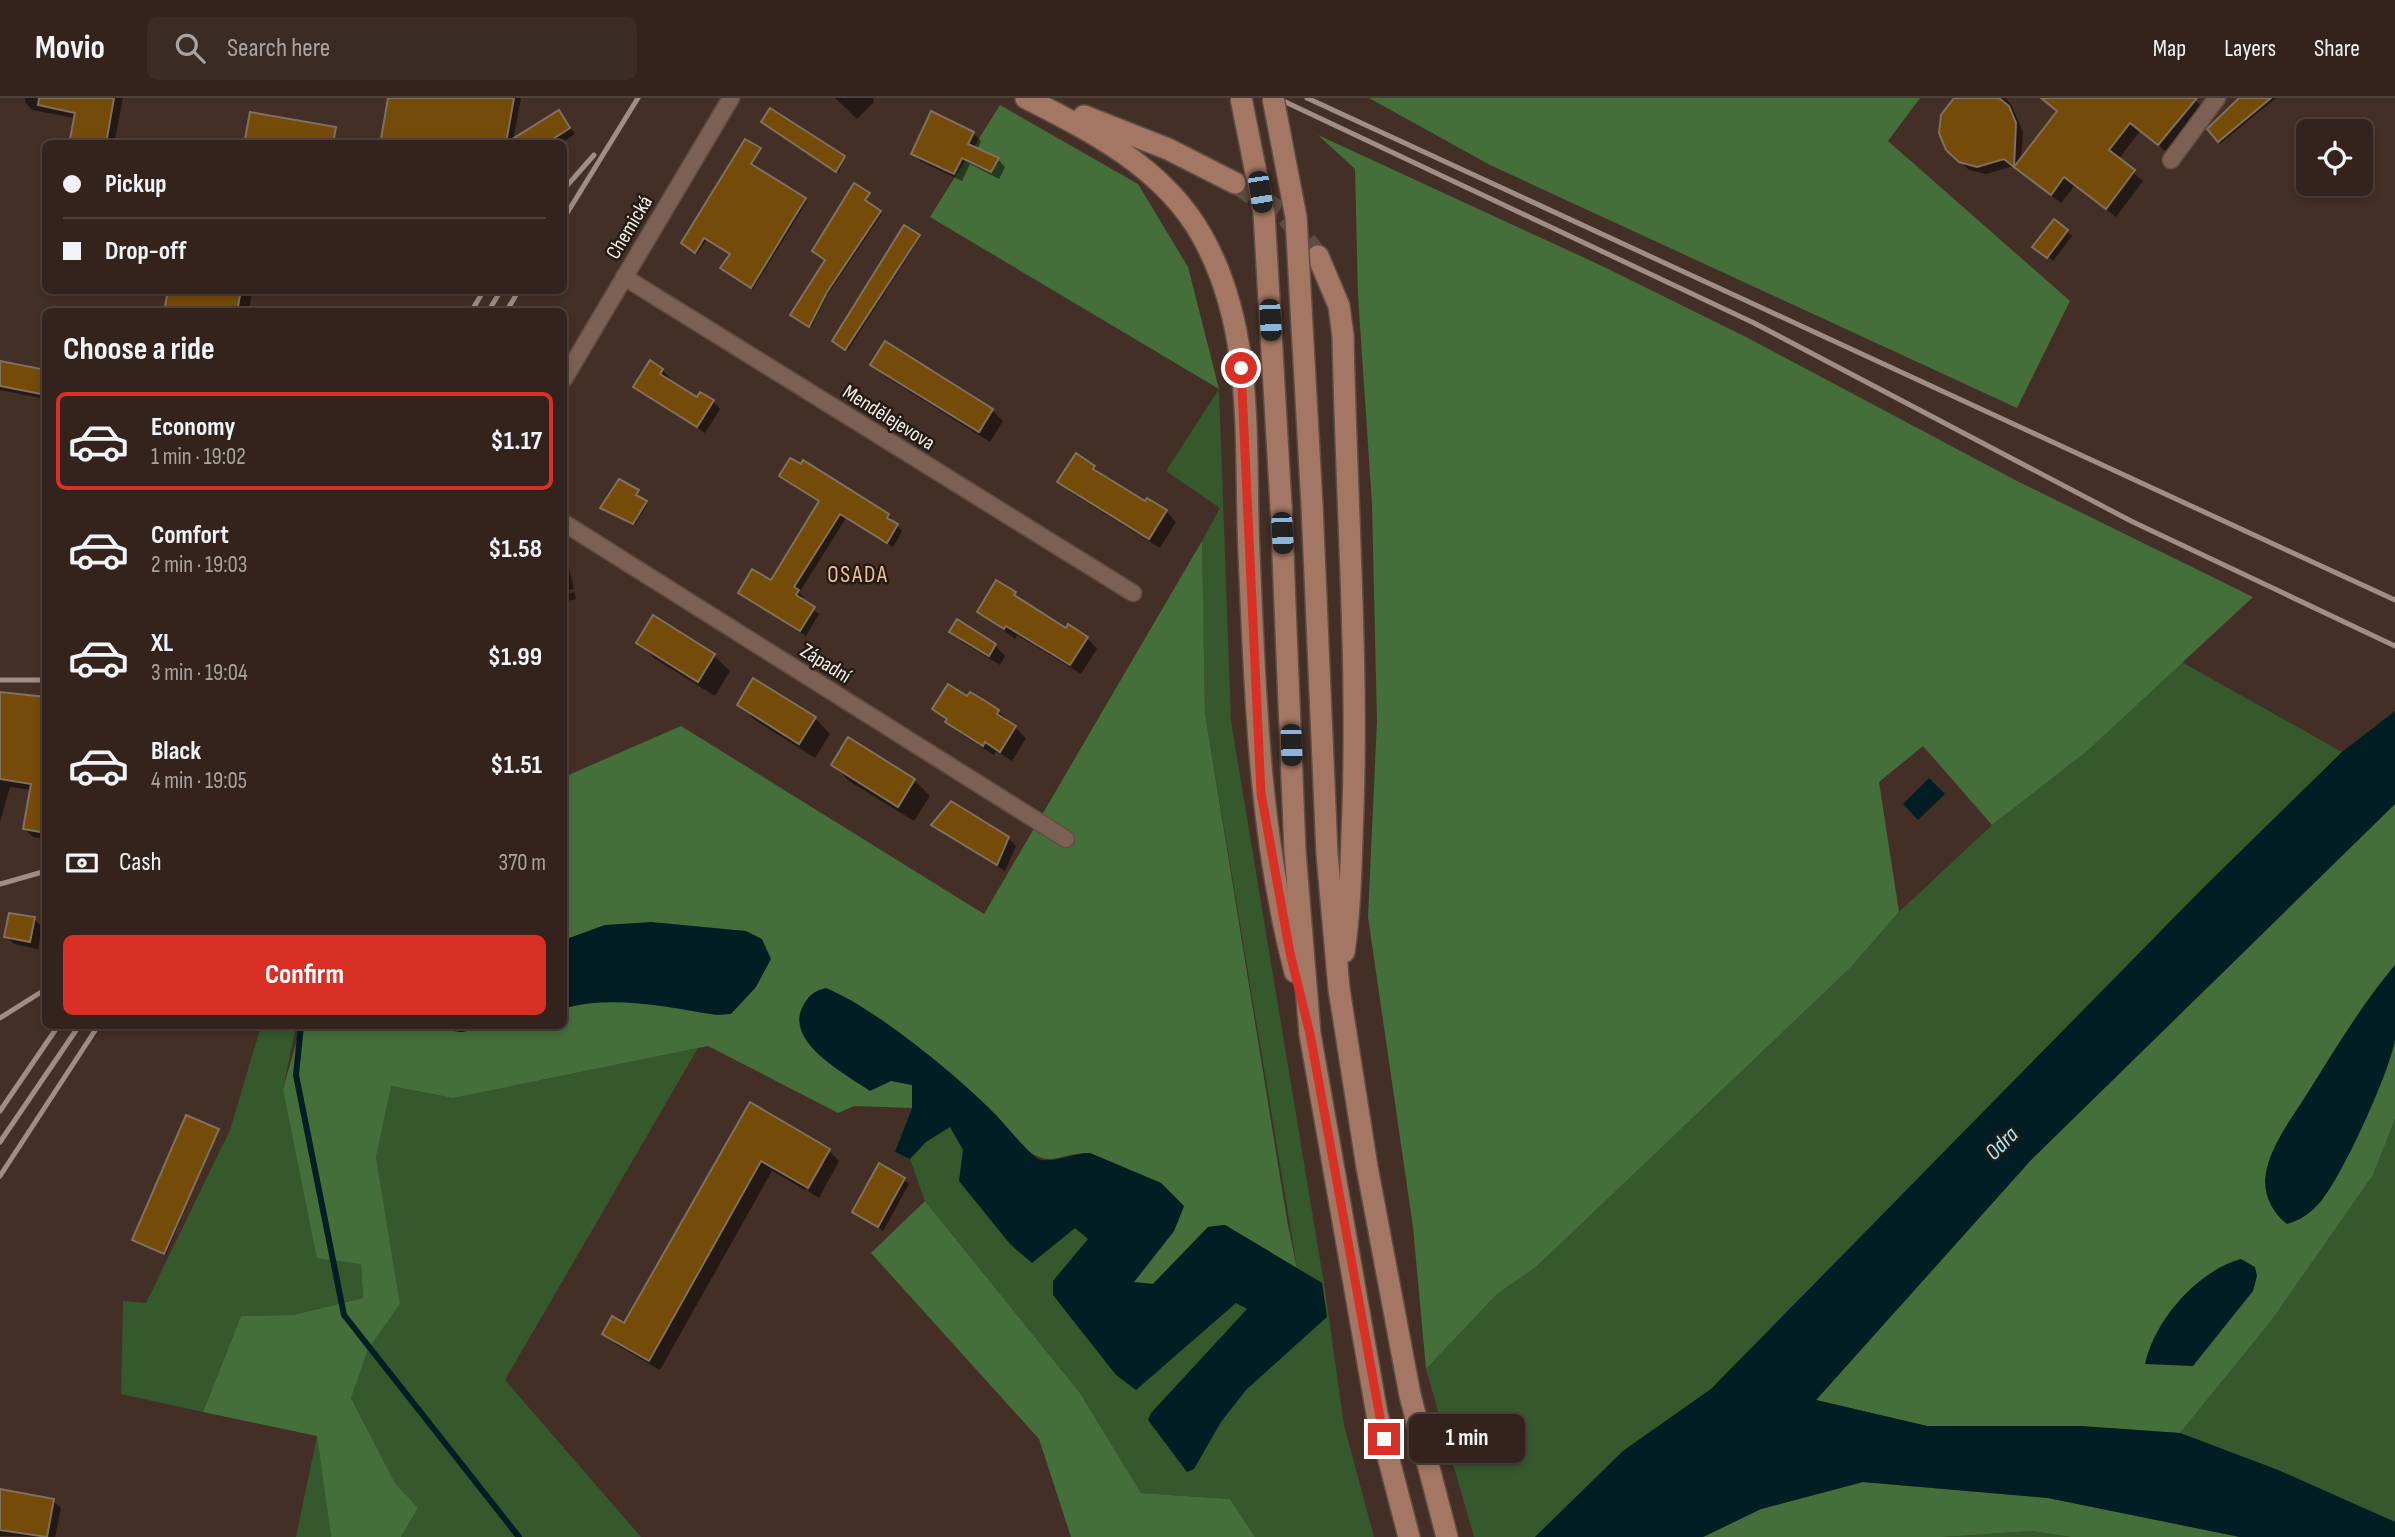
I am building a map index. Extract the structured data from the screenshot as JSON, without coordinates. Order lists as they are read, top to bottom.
{
  "streets": {
    "street": ["Chemická", "Mendělejevova", "Západní"]
  },
  "crossings": [
    ["Chemická", "Mendělejevova"]
  ],
  "districts": ["OSADA"],
  "water": ["Odra"],
  "page": {
    "header": "Movio",
    "search": "Search here",
    "nav": ["Map", "Layers", "Share"],
    "banner": ["Pickup", "Drop-off"],
    "heading": "Choose a ride",
    "list": [
      {
        "name": "Economy",
        "note": "1 min · 19:02",
        "value": "$1.17"
      },
      {
        "name": "Comfort",
        "note": "2 min · 19:03",
        "value": "$1.58"
      },
      {
        "name": "XL",
        "note": "3 min · 19:04",
        "value": "$1.99"
      },
      {
        "name": "Black",
        "note": "4 min · 19:05",
        "value": "$1.51"
      }
    ],
    "pay": ["Cash", "370 m"],
    "buttons": "Confirm",
    "bubble": "1 min"
  }
}
